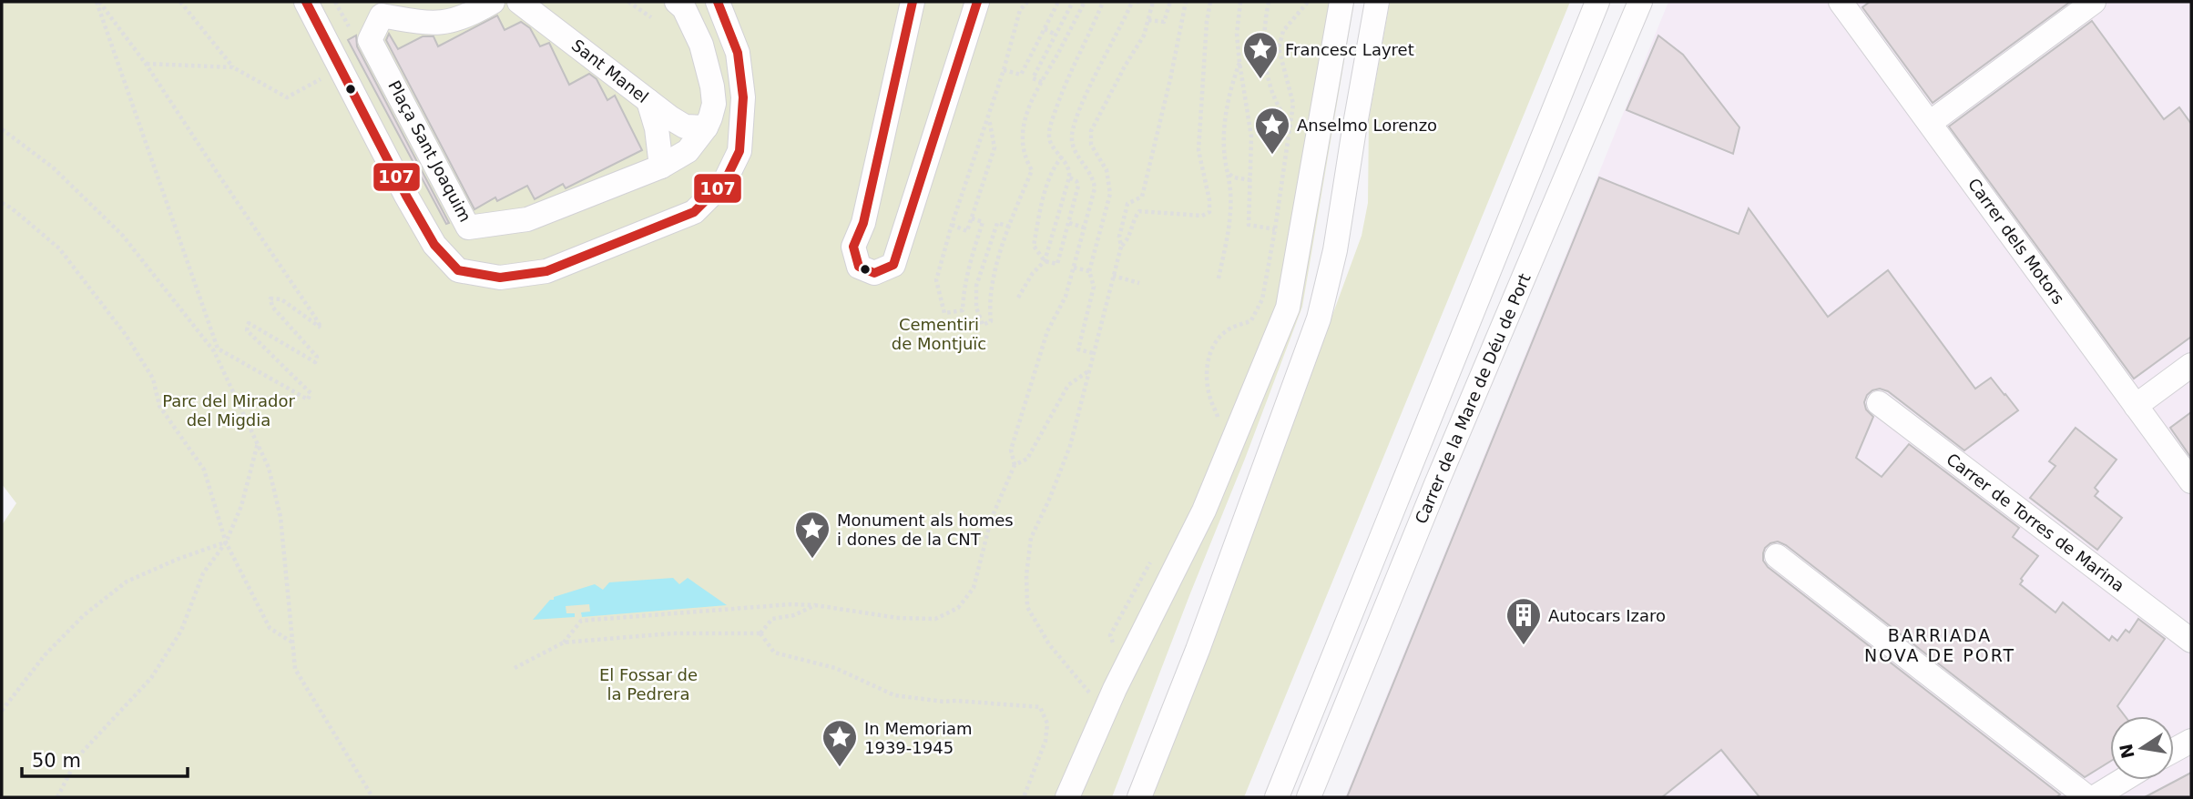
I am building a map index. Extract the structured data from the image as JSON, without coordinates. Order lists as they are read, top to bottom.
{
  "streets": {
    "street": [
      "Sant Manel",
      "Plaça Sant Joaquim",
      "Carrer dels Motors",
      "Carrer de la Mare de Déu de Port",
      "Carrer de Torres de Marina"
    ]
  },
  "crossings": [
    ["Sant Manel", "Plaça Sant Joaquim"]
  ],
  "districts": ["BARRIADA NOVA DE PORT"],
  "parks": ["Cementiri de Montjuïc", "Parc del Mirador del Migdia", "El Fossar de la Pedrera"],
  "places": {
    "place": [
      "Francesc Layret",
      "Anselmo Lorenzo",
      "Monument als homes i dones de la CNT",
      "In Memoriam 1939-1945"
    ],
    "building": ["Autocars Izaro"]
  },
  "lines": ["transit line 107"],
  "scale_bar": "50 m",
  "north": "left"
}
